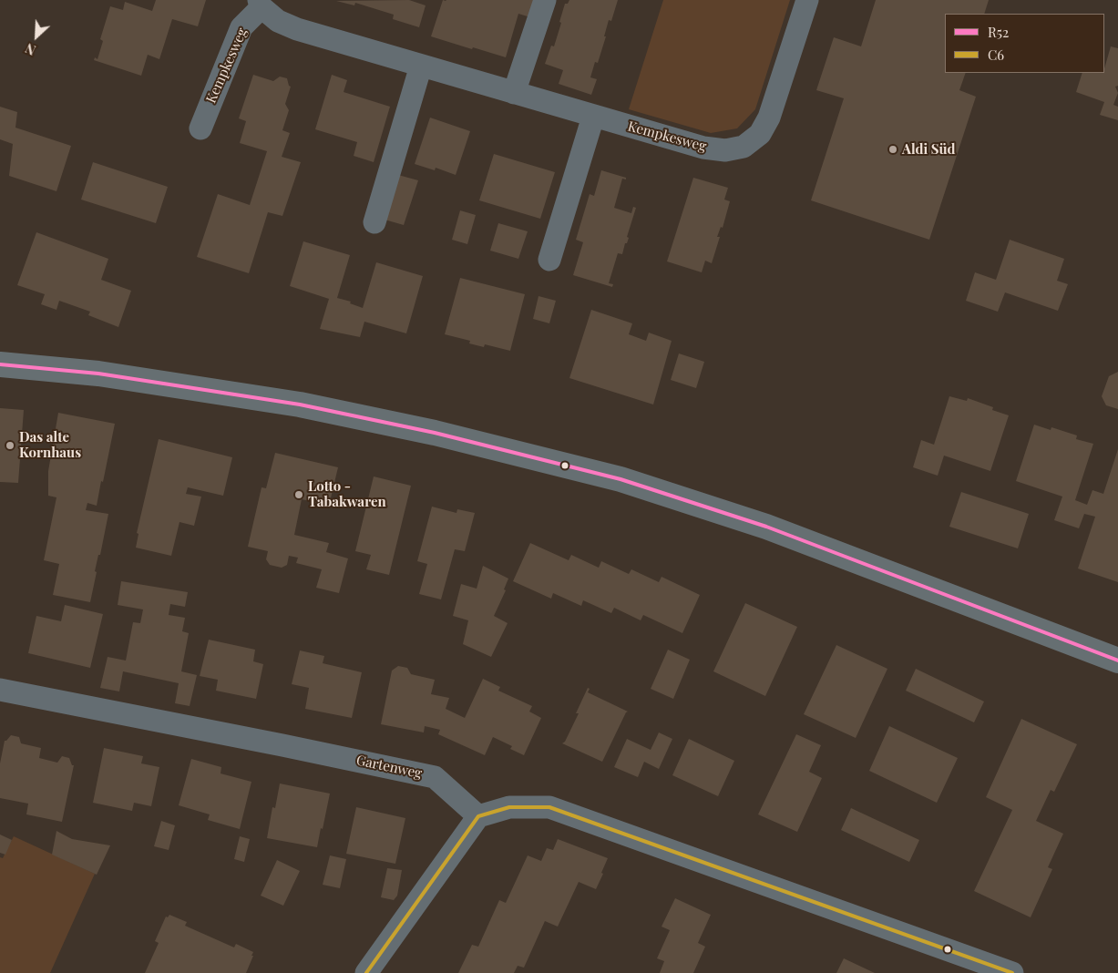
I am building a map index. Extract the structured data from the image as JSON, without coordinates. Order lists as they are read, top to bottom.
{
  "streets": {
    "street": ["Kempkesweg", "Gartenweg"]
  },
  "places": ["Aldi Süd", "Das alte Kornhaus", "Lotto - Tabakwaren"],
  "lines": ["transit line R52", "transit line C6"],
  "legend": ["R52", "C6"],
  "north": "bottom left"
}
